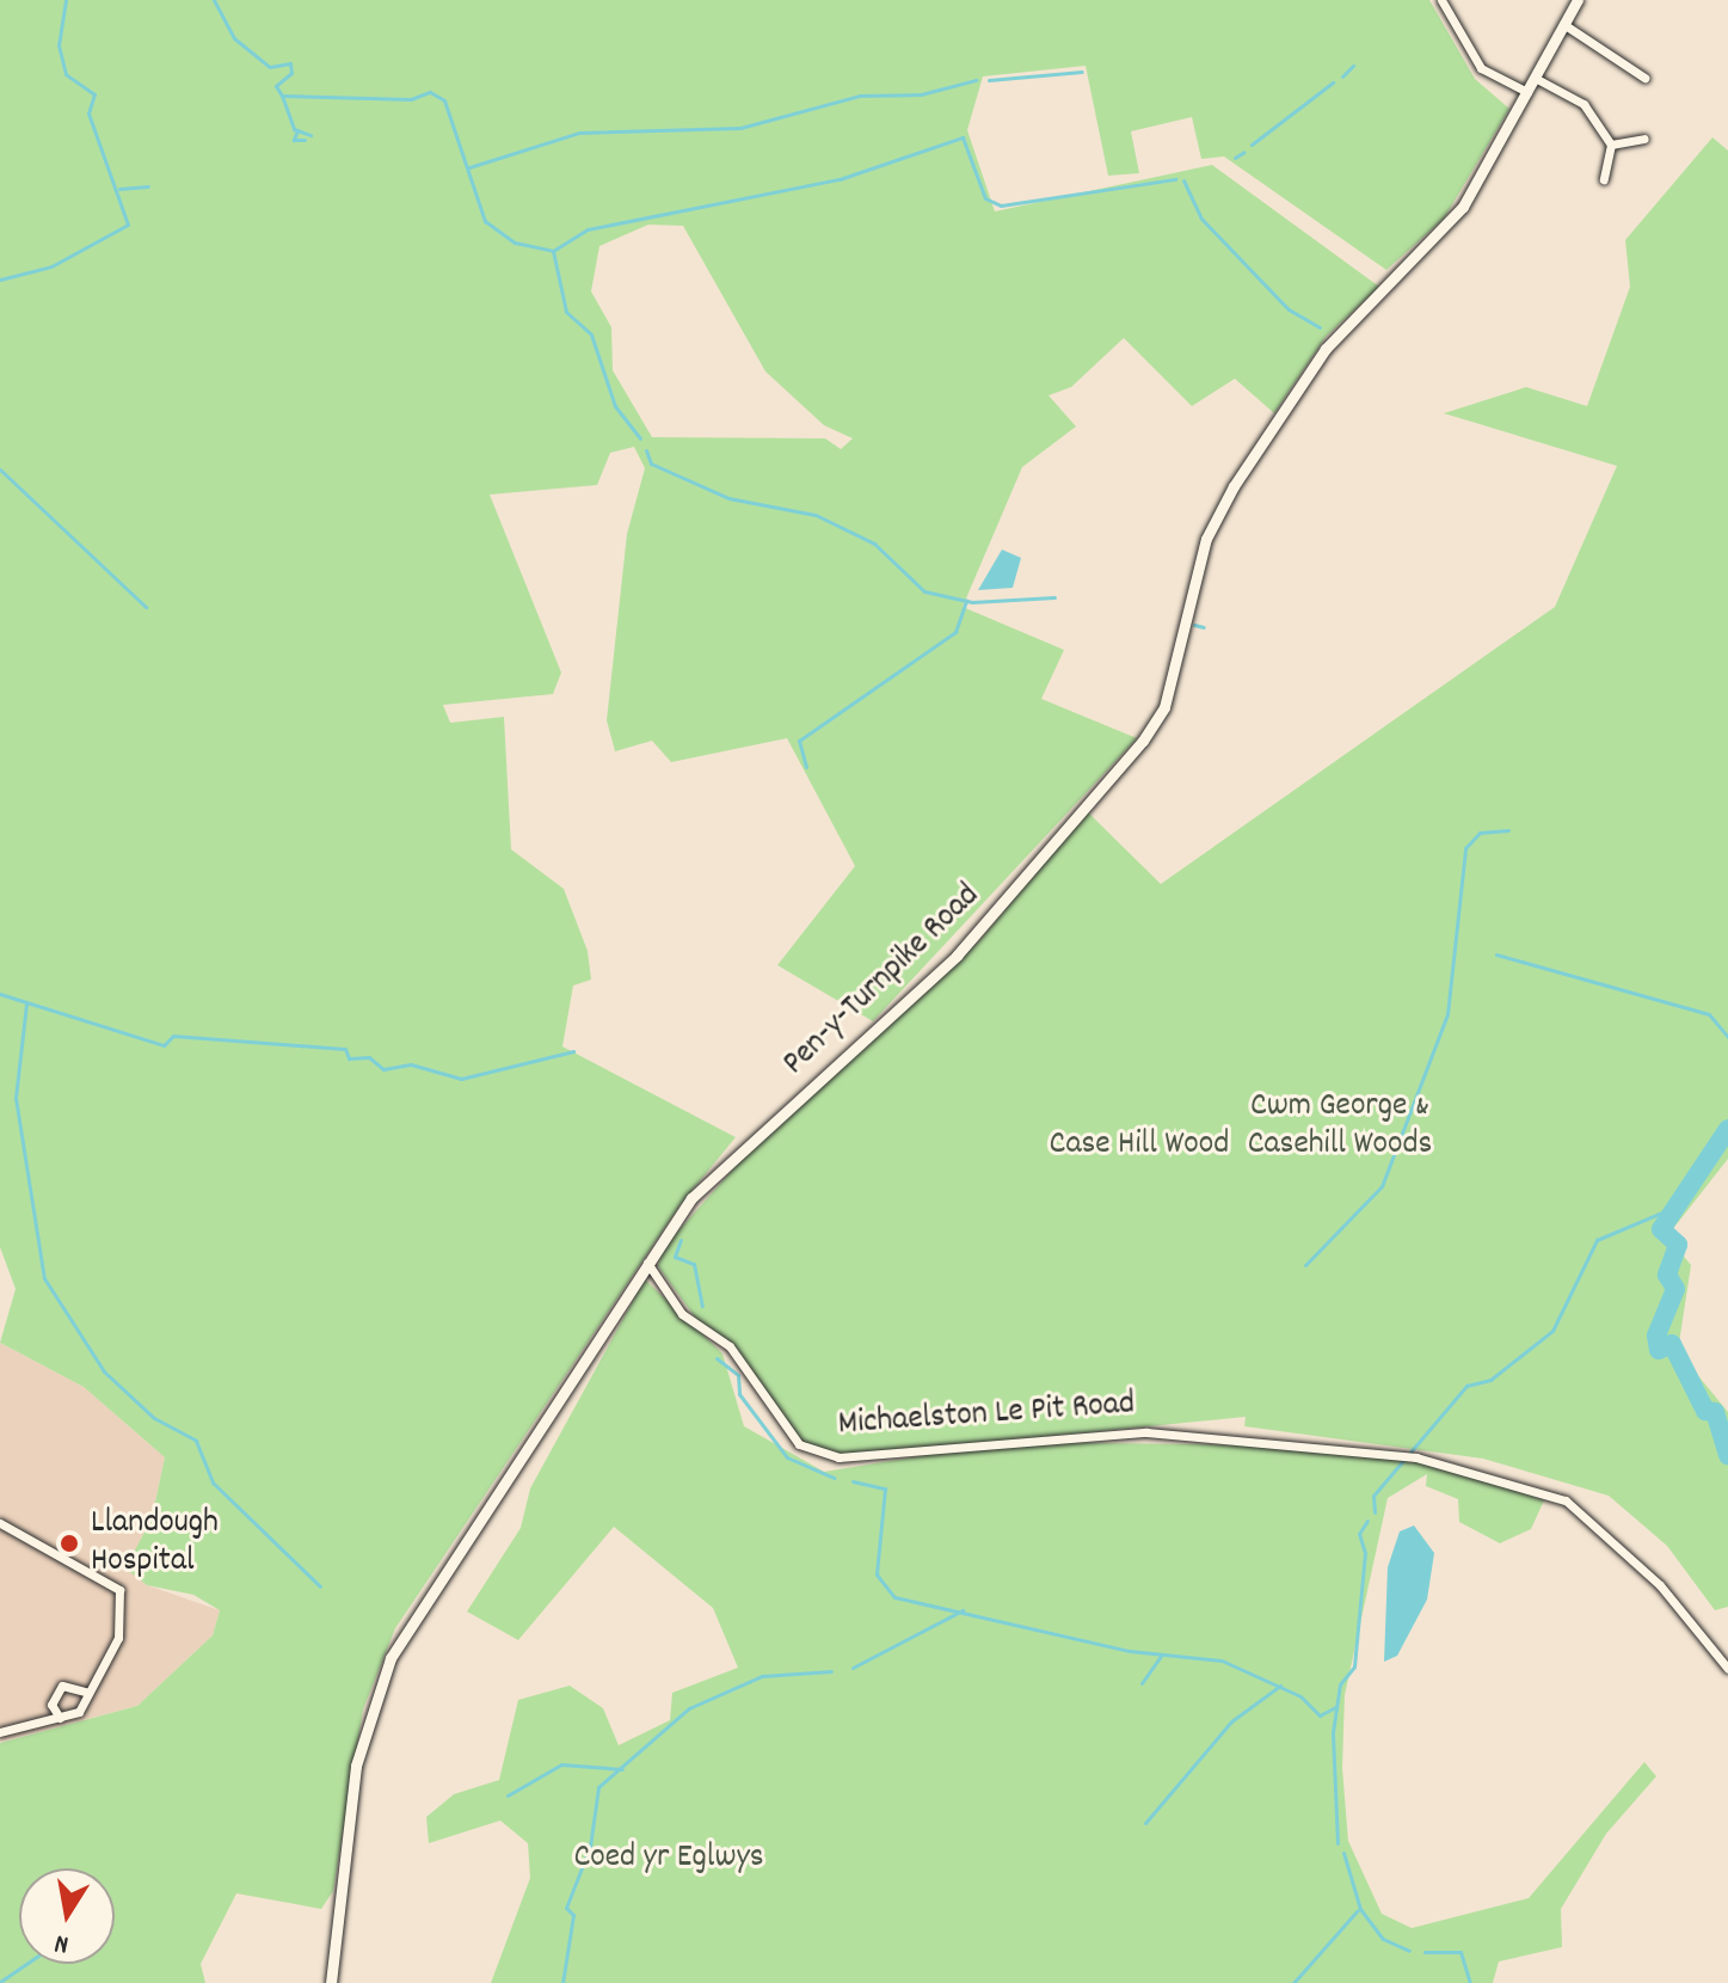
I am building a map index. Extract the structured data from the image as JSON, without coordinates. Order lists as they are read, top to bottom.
{
  "streets": {
    "street": ["Pen-y-Turnpike Road", "Michaelston Le Pit Road"]
  },
  "crossings": [
    ["Pen-y-Turnpike Road", "Michaelston Le Pit Road"]
  ],
  "parks": ["Cwm George & Casehill Woods", "Case Hill Wood", "Coed yr Eglwys"],
  "places": ["Llandough Hospital"],
  "north": "bottom"
}
